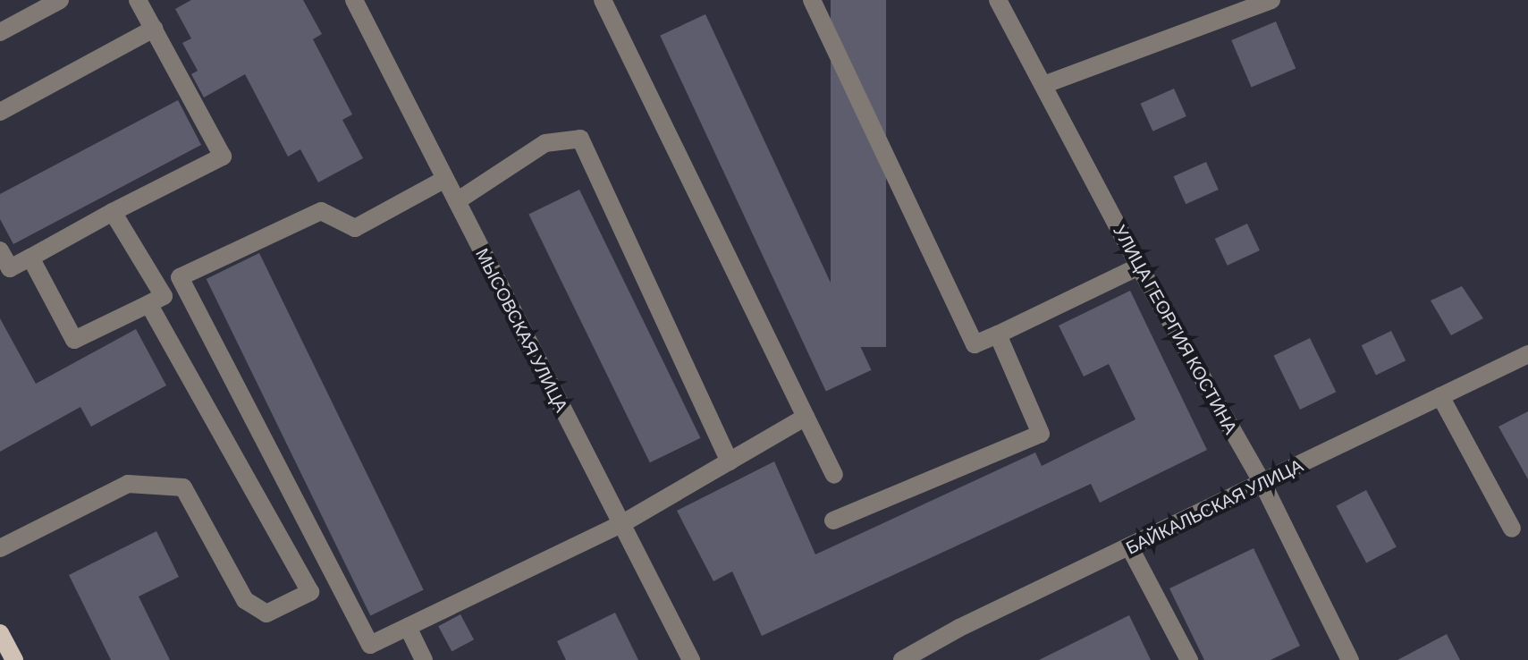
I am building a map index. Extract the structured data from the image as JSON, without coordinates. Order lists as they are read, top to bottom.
{
  "streets": {
    "street": ["УЛИЦА ГЕОРГИЯ КОСТИНА", "МЫСОВСКАЯ УЛИЦА", "БАЙКАЛЬСКАЯ УЛИЦА"]
  },
  "crossings": [
    ["УЛИЦА ГЕОРГИЯ КОСТИНА", "БАЙКАЛЬСКАЯ УЛИЦА"]
  ]
}
